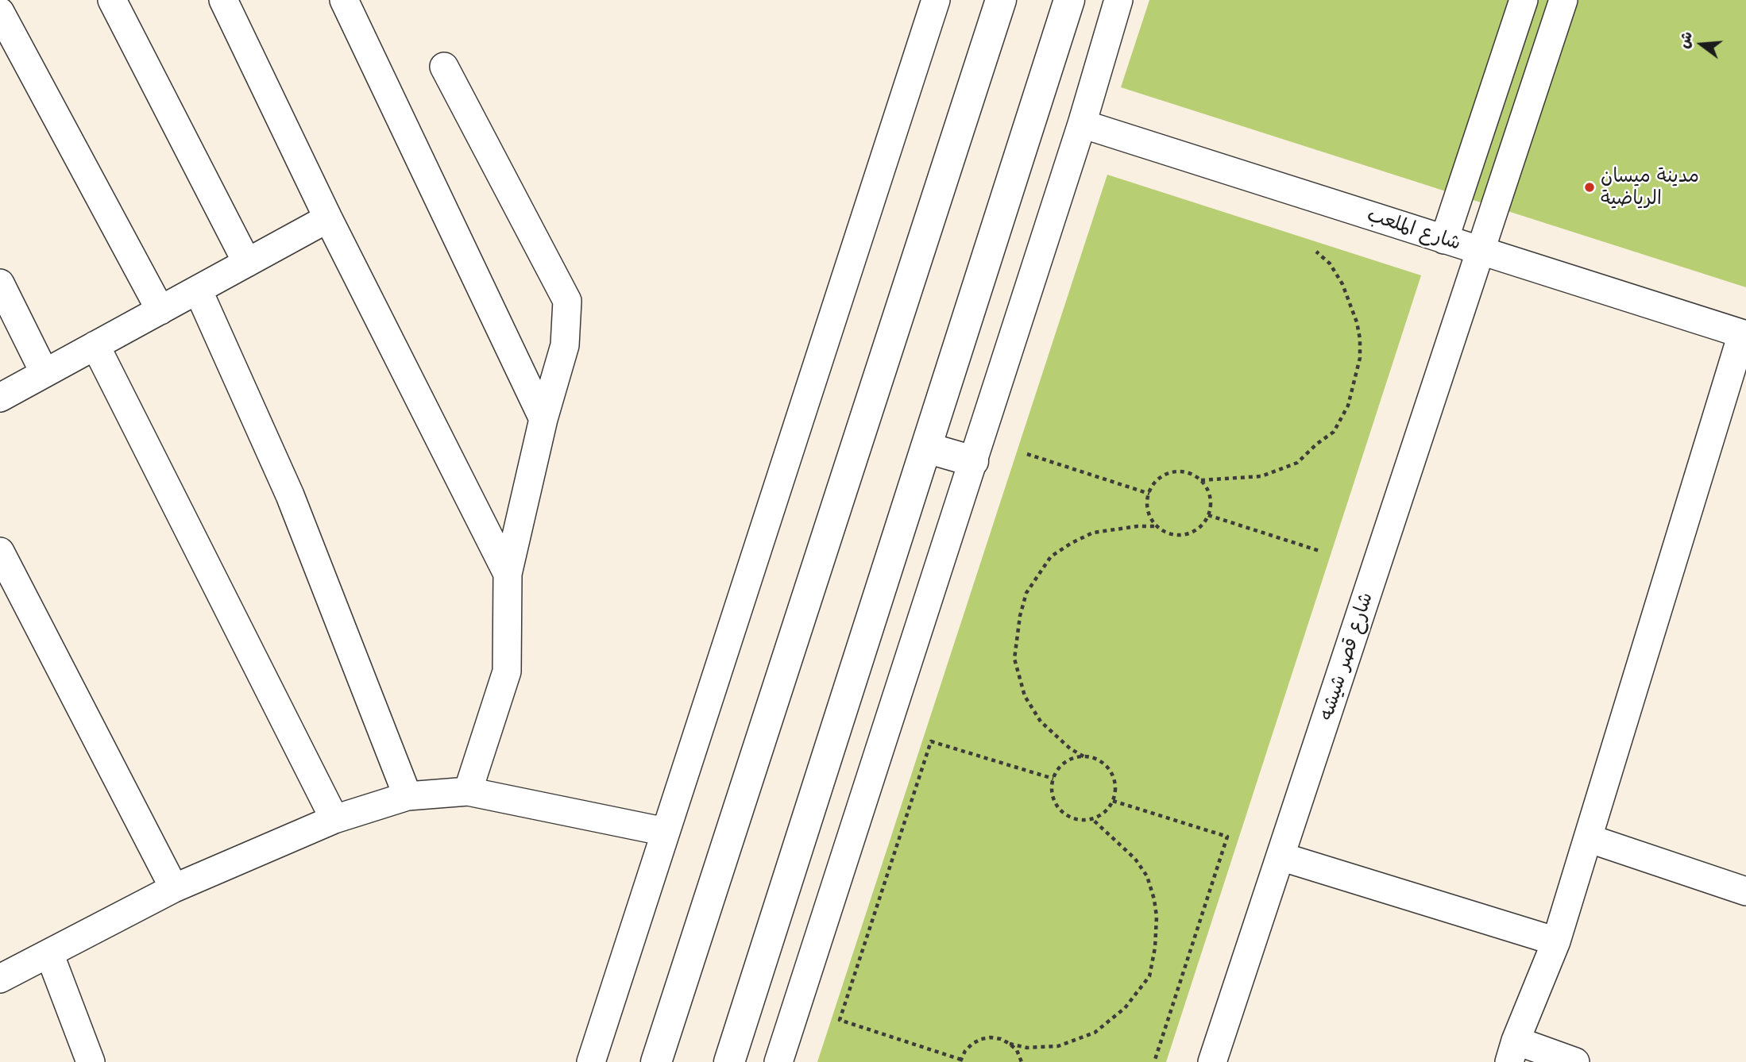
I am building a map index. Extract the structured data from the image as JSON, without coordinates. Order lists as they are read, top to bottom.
{
  "streets": {
    "street": ["شارع الملعب", "شارع قصر شيشه"]
  },
  "crossings": [
    ["شارع الملعب", "شارع قصر شيشه"]
  ],
  "places": ["مدينة ميسان الرياضية"],
  "north": "left"
}
